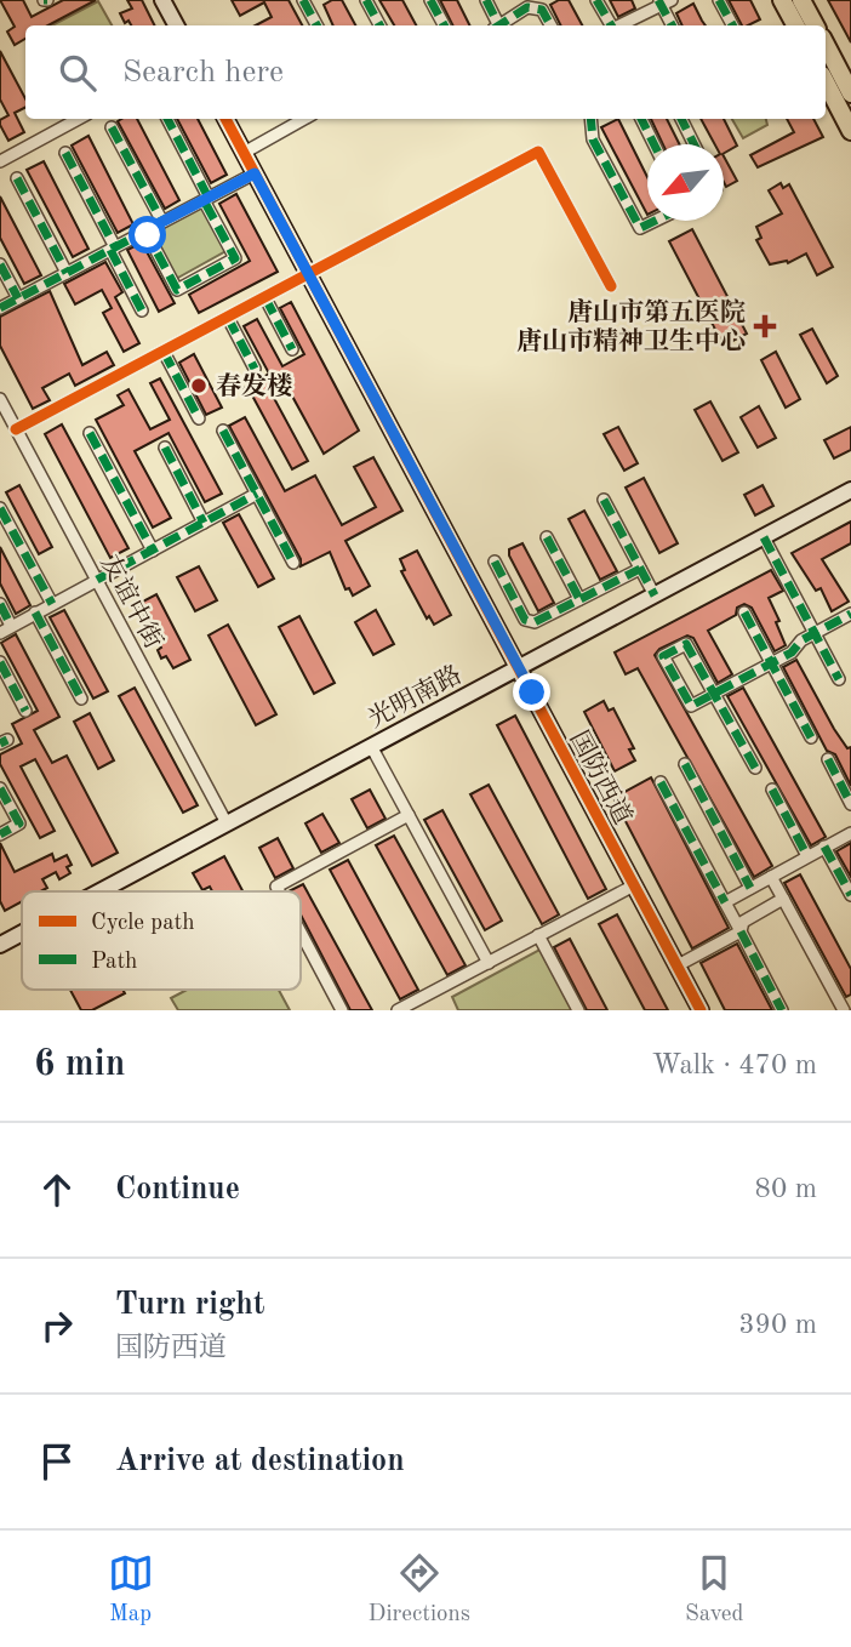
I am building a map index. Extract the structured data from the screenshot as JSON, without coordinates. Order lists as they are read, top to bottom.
{
  "streets": {
    "street": ["友谊中街", "光明南路", "国防西道"]
  },
  "crossings": [
    ["友谊中街", "光明南路"],
    ["光明南路", "国防西道"]
  ],
  "places": {
    "health": ["唐山市第五医院 唐山市精神卫生中心"],
    "other": ["春发楼"]
  },
  "legend": ["Cycle path", "Path"],
  "north": "bottom left",
  "page": {
    "search": "Search here",
    "heading": ["6 min", "Walk · 470 m"],
    "list": [
      ["Continue", "80 m"],
      ["Turn right", "国防西道", "390 m"],
      "Arrive at destination"
    ],
    "nav": ["Map", "Directions", "Saved"]
  }
}
